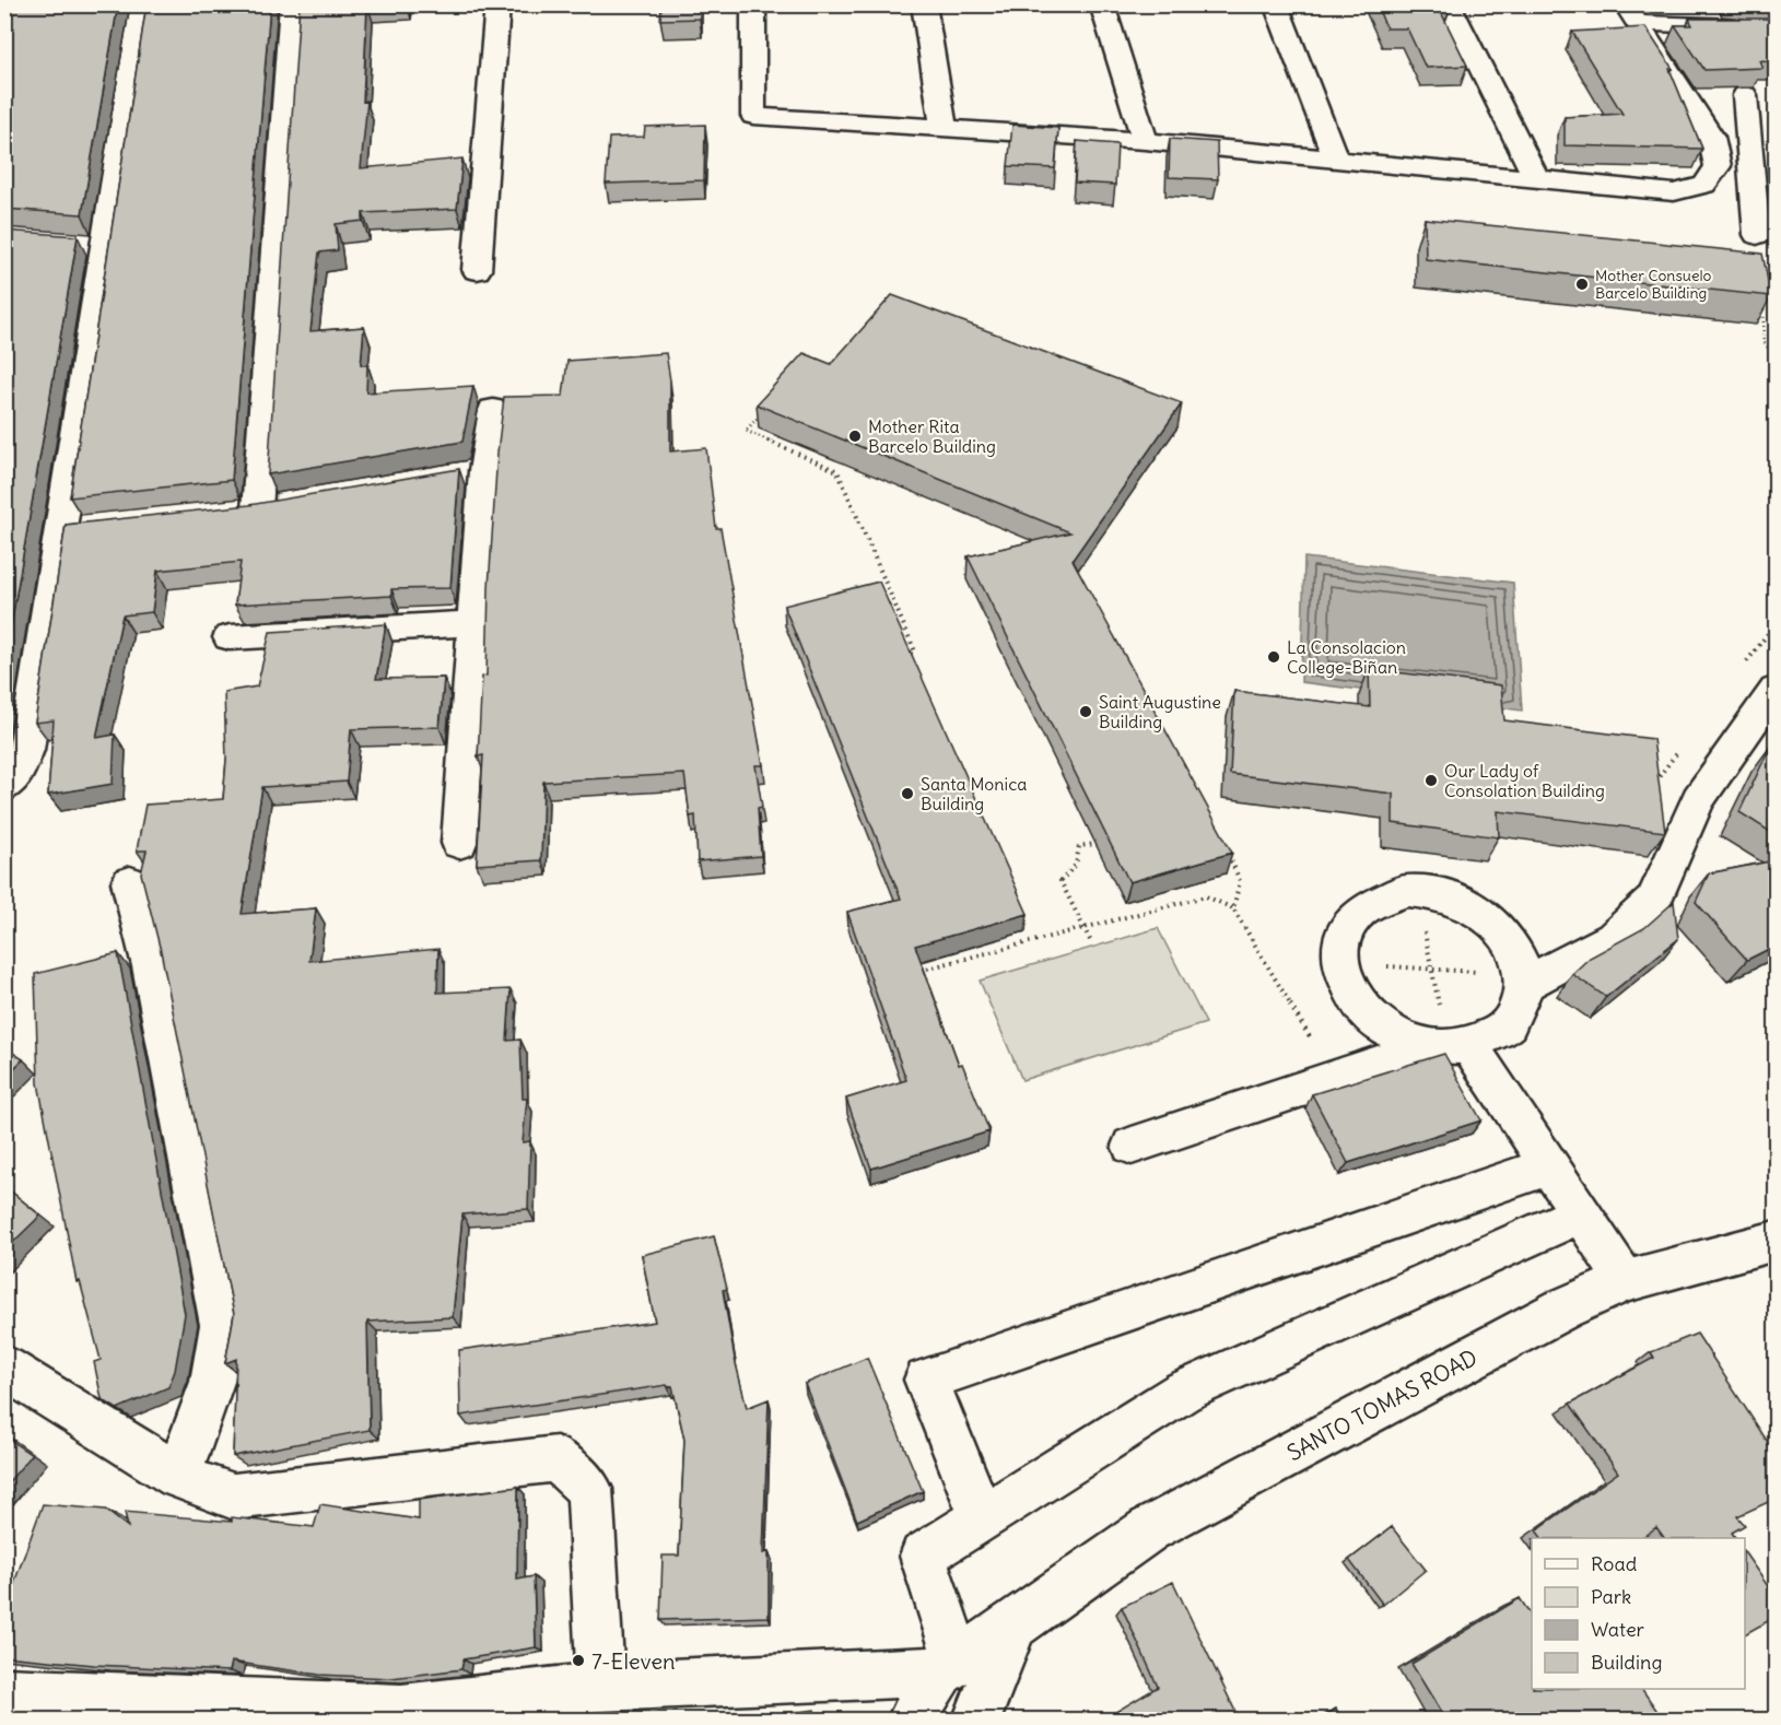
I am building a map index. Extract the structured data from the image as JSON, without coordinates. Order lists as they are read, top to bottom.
{
  "streets": {
    "street": ["SANTO TOMAS ROAD"]
  },
  "places": [
    "Mother Consuelo Barcelo Building",
    "Mother Rita Barcelo Building",
    "La Consolacion College-Biñan",
    "Saint Augustine Building",
    "Our Lady of Consolation Building",
    "Santa Monica Building",
    "7-Eleven"
  ],
  "legend": [
    "Road",
    "Park",
    "Water",
    "Building"
  ]
}
